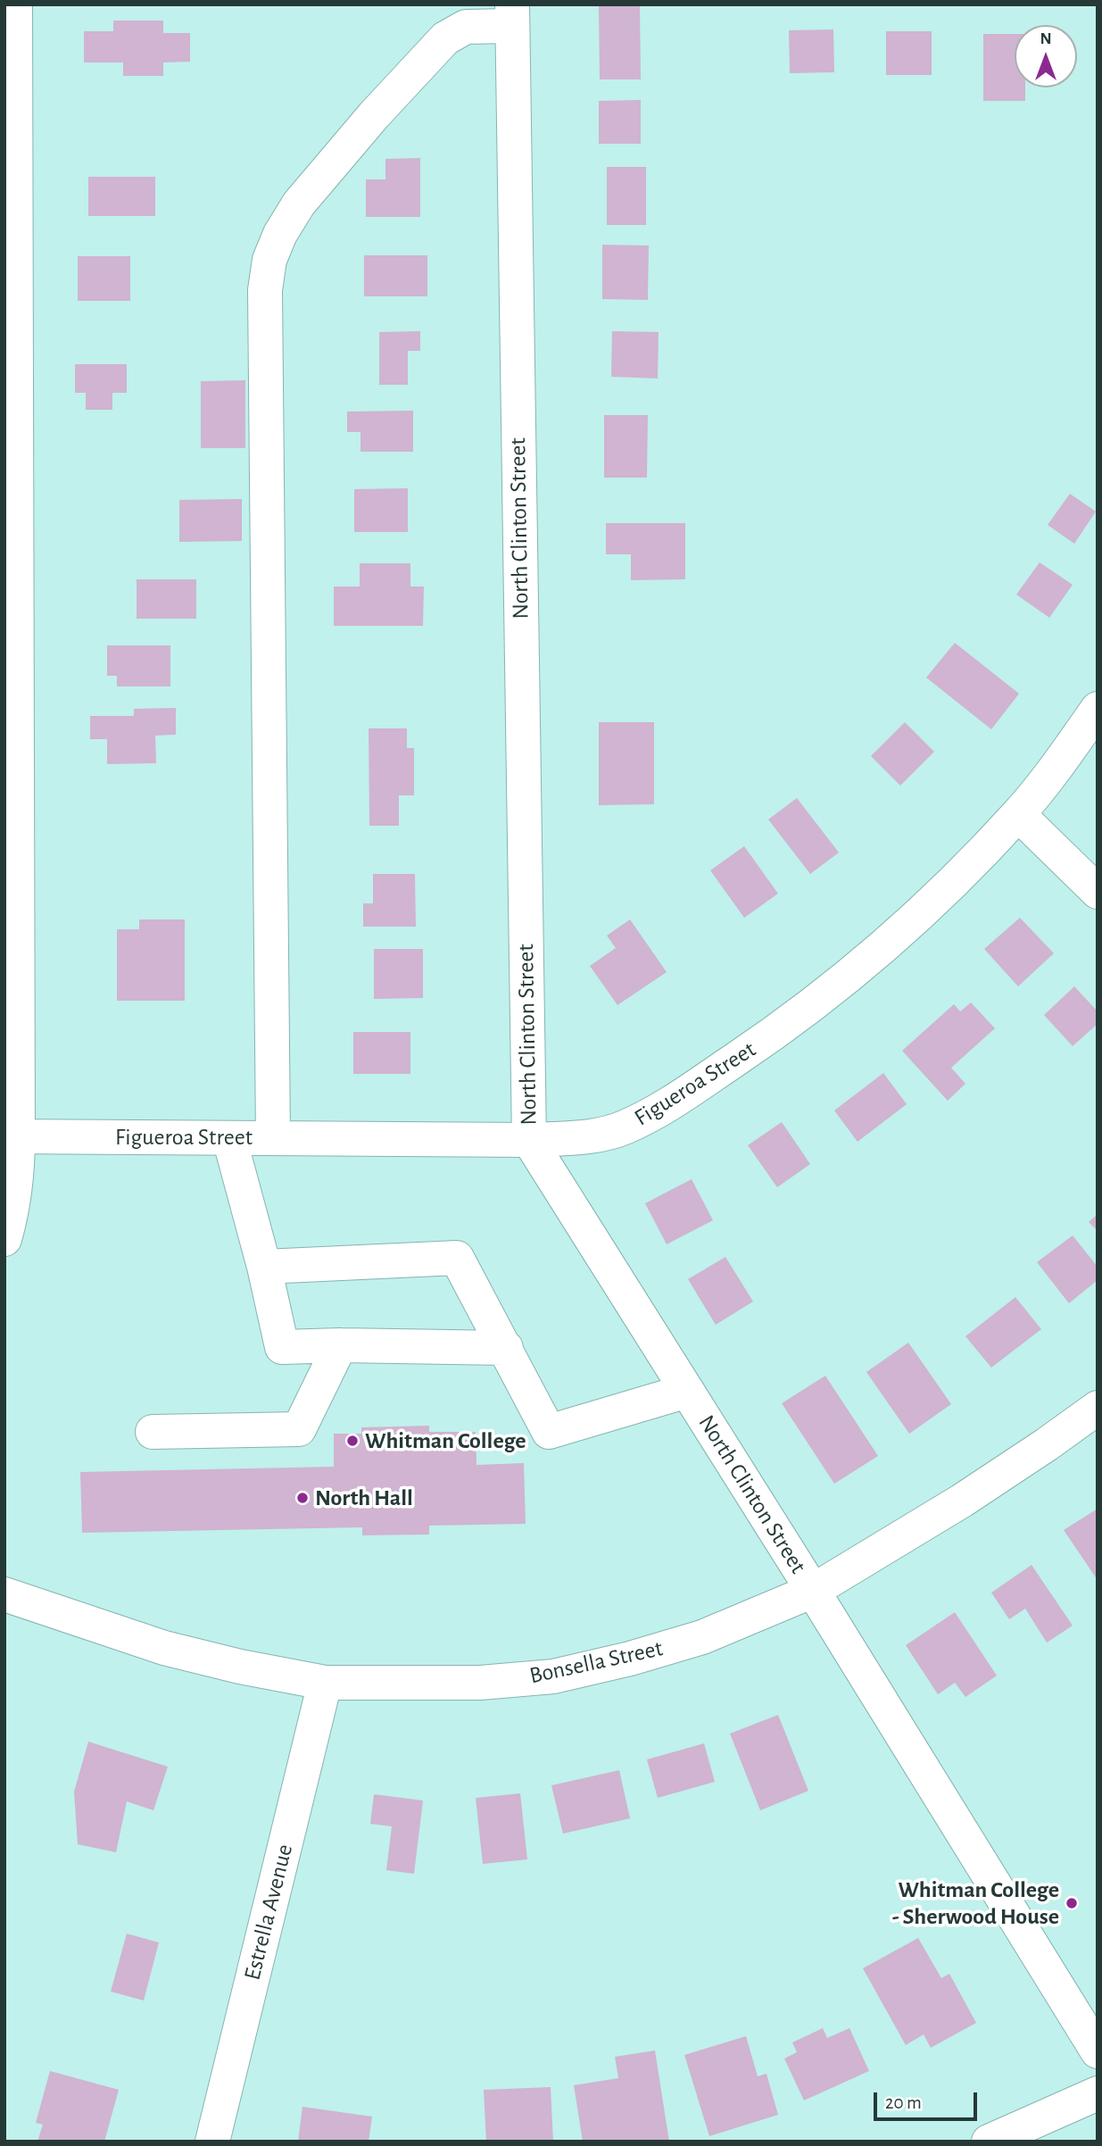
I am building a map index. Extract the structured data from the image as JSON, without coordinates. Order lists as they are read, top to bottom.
{
  "streets": {
    "street": [
      "North Clinton Street",
      "Figueroa Street",
      "Bonsella Street",
      "Estrella Avenue"
    ]
  },
  "crossings": [
    ["North Clinton Street", "Figueroa Street"],
    ["North Clinton Street", "Bonsella Street"],
    ["Bonsella Street", "Estrella Avenue"]
  ],
  "places": ["Whitman College", "North Hall", "Whitman College - Sherwood House"],
  "scale_bar": "20 m",
  "north": "top"
}
